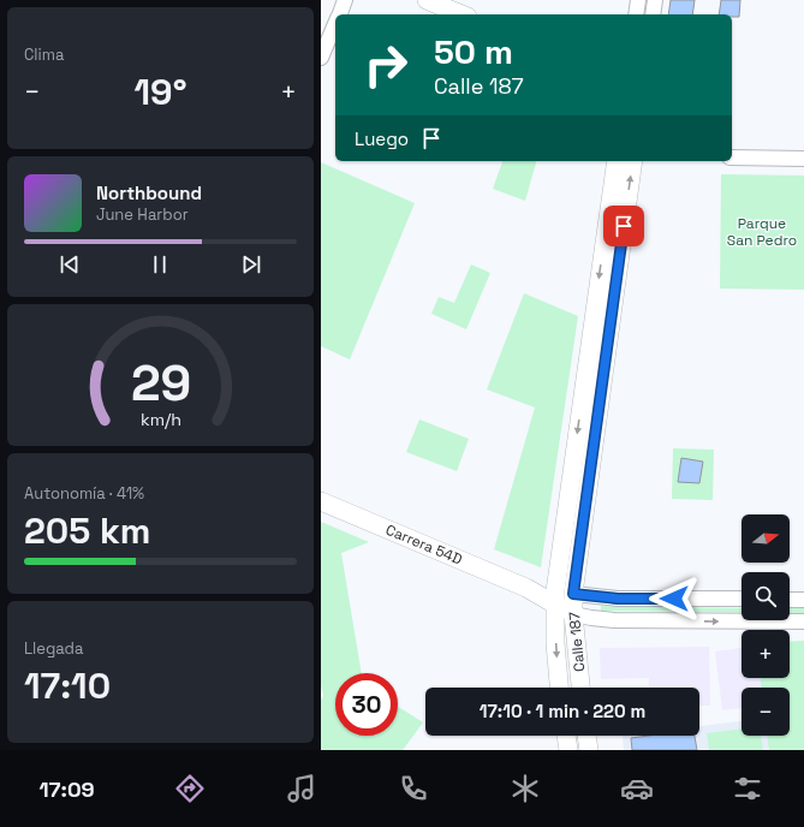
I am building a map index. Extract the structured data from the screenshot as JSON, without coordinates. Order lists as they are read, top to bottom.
{
  "streets": {
    "street": ["Carrera 54D", "Calle 187"]
  },
  "crossings": [
    ["Carrera 54D", "Calle 187"]
  ],
  "parks": ["Parque San Pedro"],
  "north": "right",
  "page": {
    "tile": [
      "Clima",
      ["Autonomía · 41%", "205 km"],
      ["Llegada", "17:10"]
    ],
    "turn": ["50 m", "Calle 187"],
    "heat": ["−", "19°", "+"],
    "then": "Luego",
    "song": ["Northbound", "June Harbor"],
    "map_buttons": ["+", "−"],
    "limit": "30",
    "trip": "17:10 · 1 min · 220 m",
    "tabs": "17:09",
    "gauge": ["29", "km/h"]
  }
}
